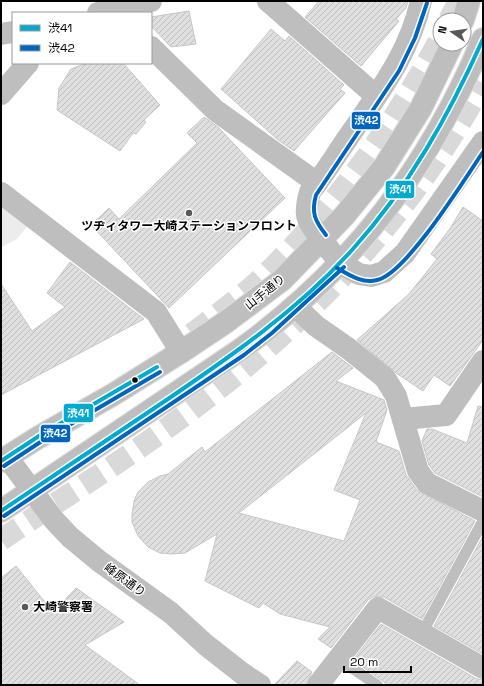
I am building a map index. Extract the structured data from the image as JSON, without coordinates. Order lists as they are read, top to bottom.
{
  "streets": {
    "street": ["山手通り", "峰原通り"]
  },
  "crossings": [
    ["山手通り", "峰原通り"]
  ],
  "places": ["ツヂィタワー大崎ステーションフロント", "大崎警察署"],
  "lines": ["transit line 渋42", "transit line 渋41"],
  "legend": ["渋41", "渋42"],
  "scale_bar": "20 m",
  "north": "left"
}
